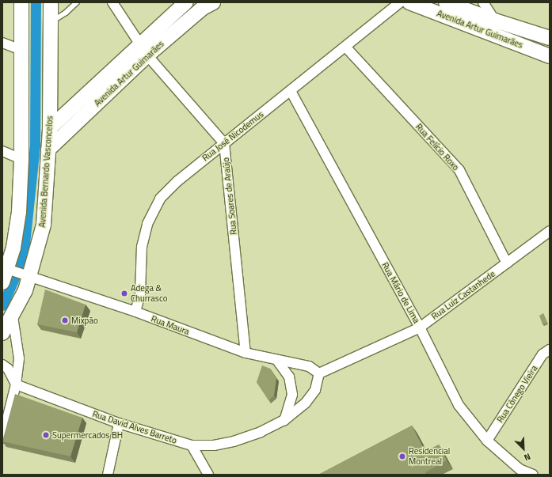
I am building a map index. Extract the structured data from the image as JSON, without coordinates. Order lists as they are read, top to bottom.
{
  "streets": {
    "street": [
      "Avenida Artur Guimarães",
      "Rua José Nicodemus",
      "Rua Felício Roxo",
      "Avenida Bernardo Vasconcelos",
      "Rua Soares de Araújo",
      "Rua Mário de Lima",
      "Rua Luiz Castanhede",
      "Rua Maura",
      "Rua Cônego Vieira",
      "Rua David Alves Barreto"
    ]
  },
  "crossings": [
    ["Avenida Artur Guimarães", "Avenida Bernardo Vasconcelos"],
    ["Rua José Nicodemus", "Rua Felício Roxo"],
    ["Rua José Nicodemus", "Rua Soares de Araújo"],
    ["Rua José Nicodemus", "Rua Mário de Lima"],
    ["Rua José Nicodemus", "Rua Maura"],
    ["Rua Felício Roxo", "Rua Luiz Castanhede"],
    ["Avenida Bernardo Vasconcelos", "Rua Maura"],
    ["Rua Soares de Araújo", "Rua Maura"],
    ["Rua Mário de Lima", "Rua Luiz Castanhede"],
    ["Rua Mário de Lima", "Rua Cônego Vieira"],
    ["Rua Luiz Castanhede", "Rua David Alves Barreto"]
  ],
  "places": [
    "Adega & Churrasco",
    "Mixpão",
    "Supermercados BH",
    "Residencial Montreal"
  ],
  "north": "bottom right"
}
